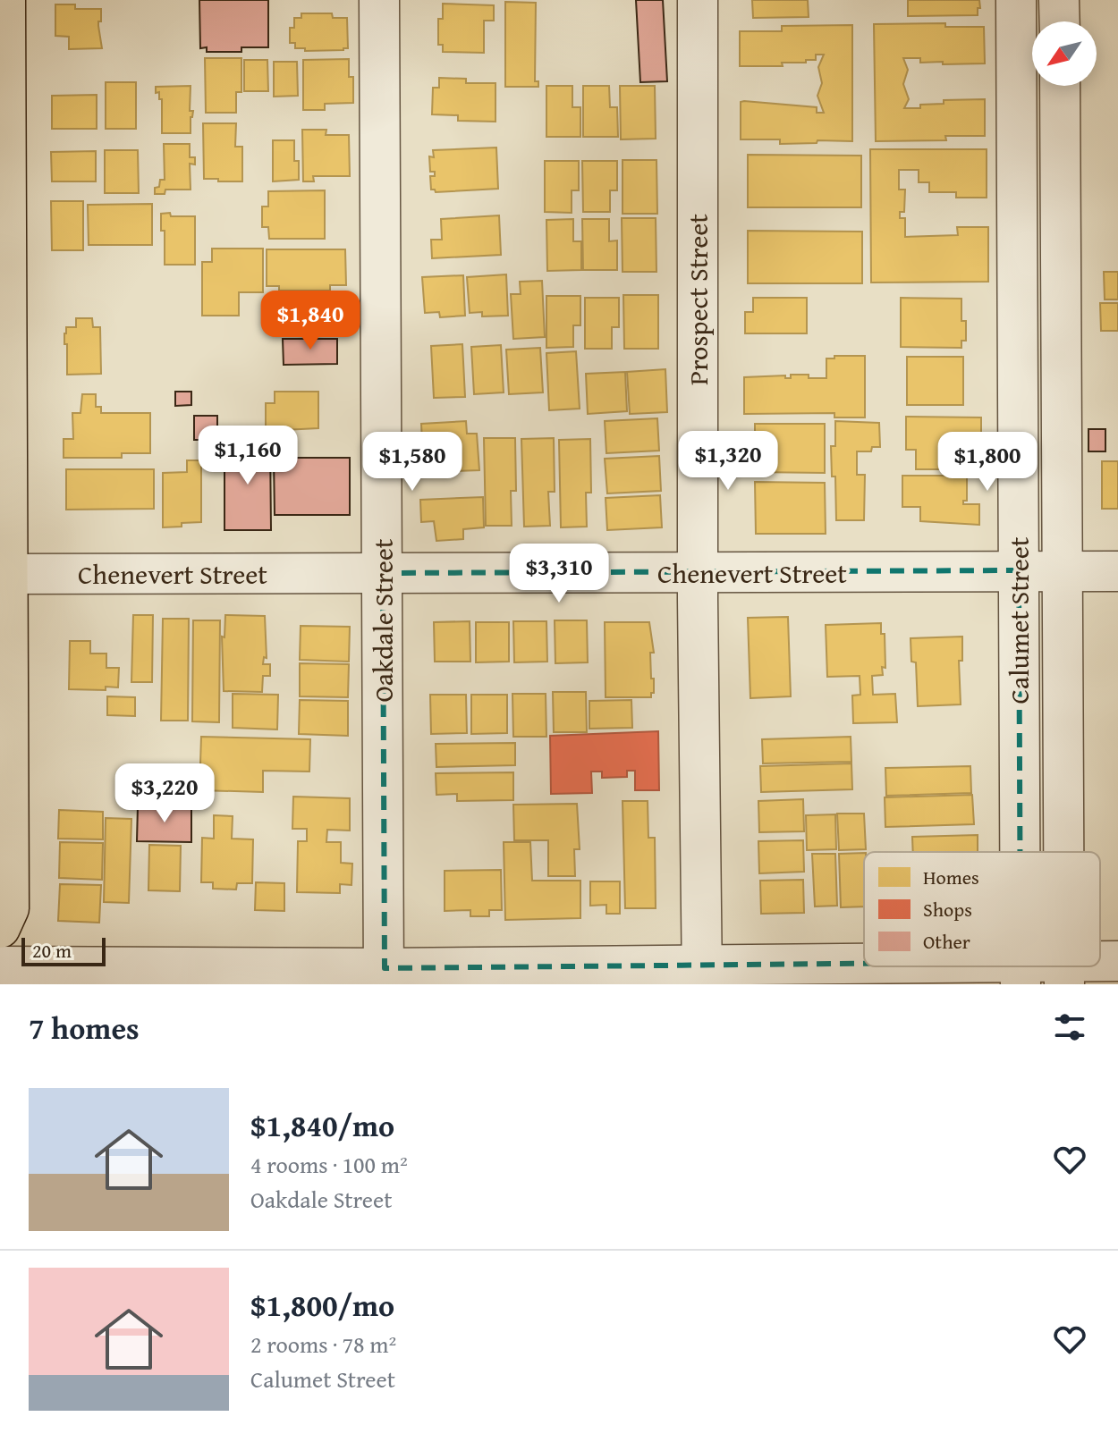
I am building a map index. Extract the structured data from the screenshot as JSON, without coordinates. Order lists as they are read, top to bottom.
{
  "streets": {
    "street": [
      "Prospect Street",
      "Chenevert Street",
      "Oakdale Street",
      "Calumet Street"
    ]
  },
  "crossings": [
    ["Prospect Street", "Chenevert Street"],
    ["Chenevert Street", "Oakdale Street"],
    ["Chenevert Street", "Calumet Street"]
  ],
  "legend": ["Homes", "Shops", "Other"],
  "scale_bar": "20 m",
  "north": "bottom left",
  "page": {
    "price": [
      "$1,840",
      "$1,160",
      "$1,320",
      "$1,580",
      "$1,800",
      "$3,310",
      "$3,220"
    ],
    "scale": "20 m",
    "heading": "7 homes",
    "list": [
      {
        "name": "$1,840/mo",
        "note": "4 rooms · 100 m² · Oakdale Street"
      },
      {
        "name": "$1,800/mo",
        "note": "2 rooms · 78 m² · Calumet Street"
      }
    ]
  }
}
